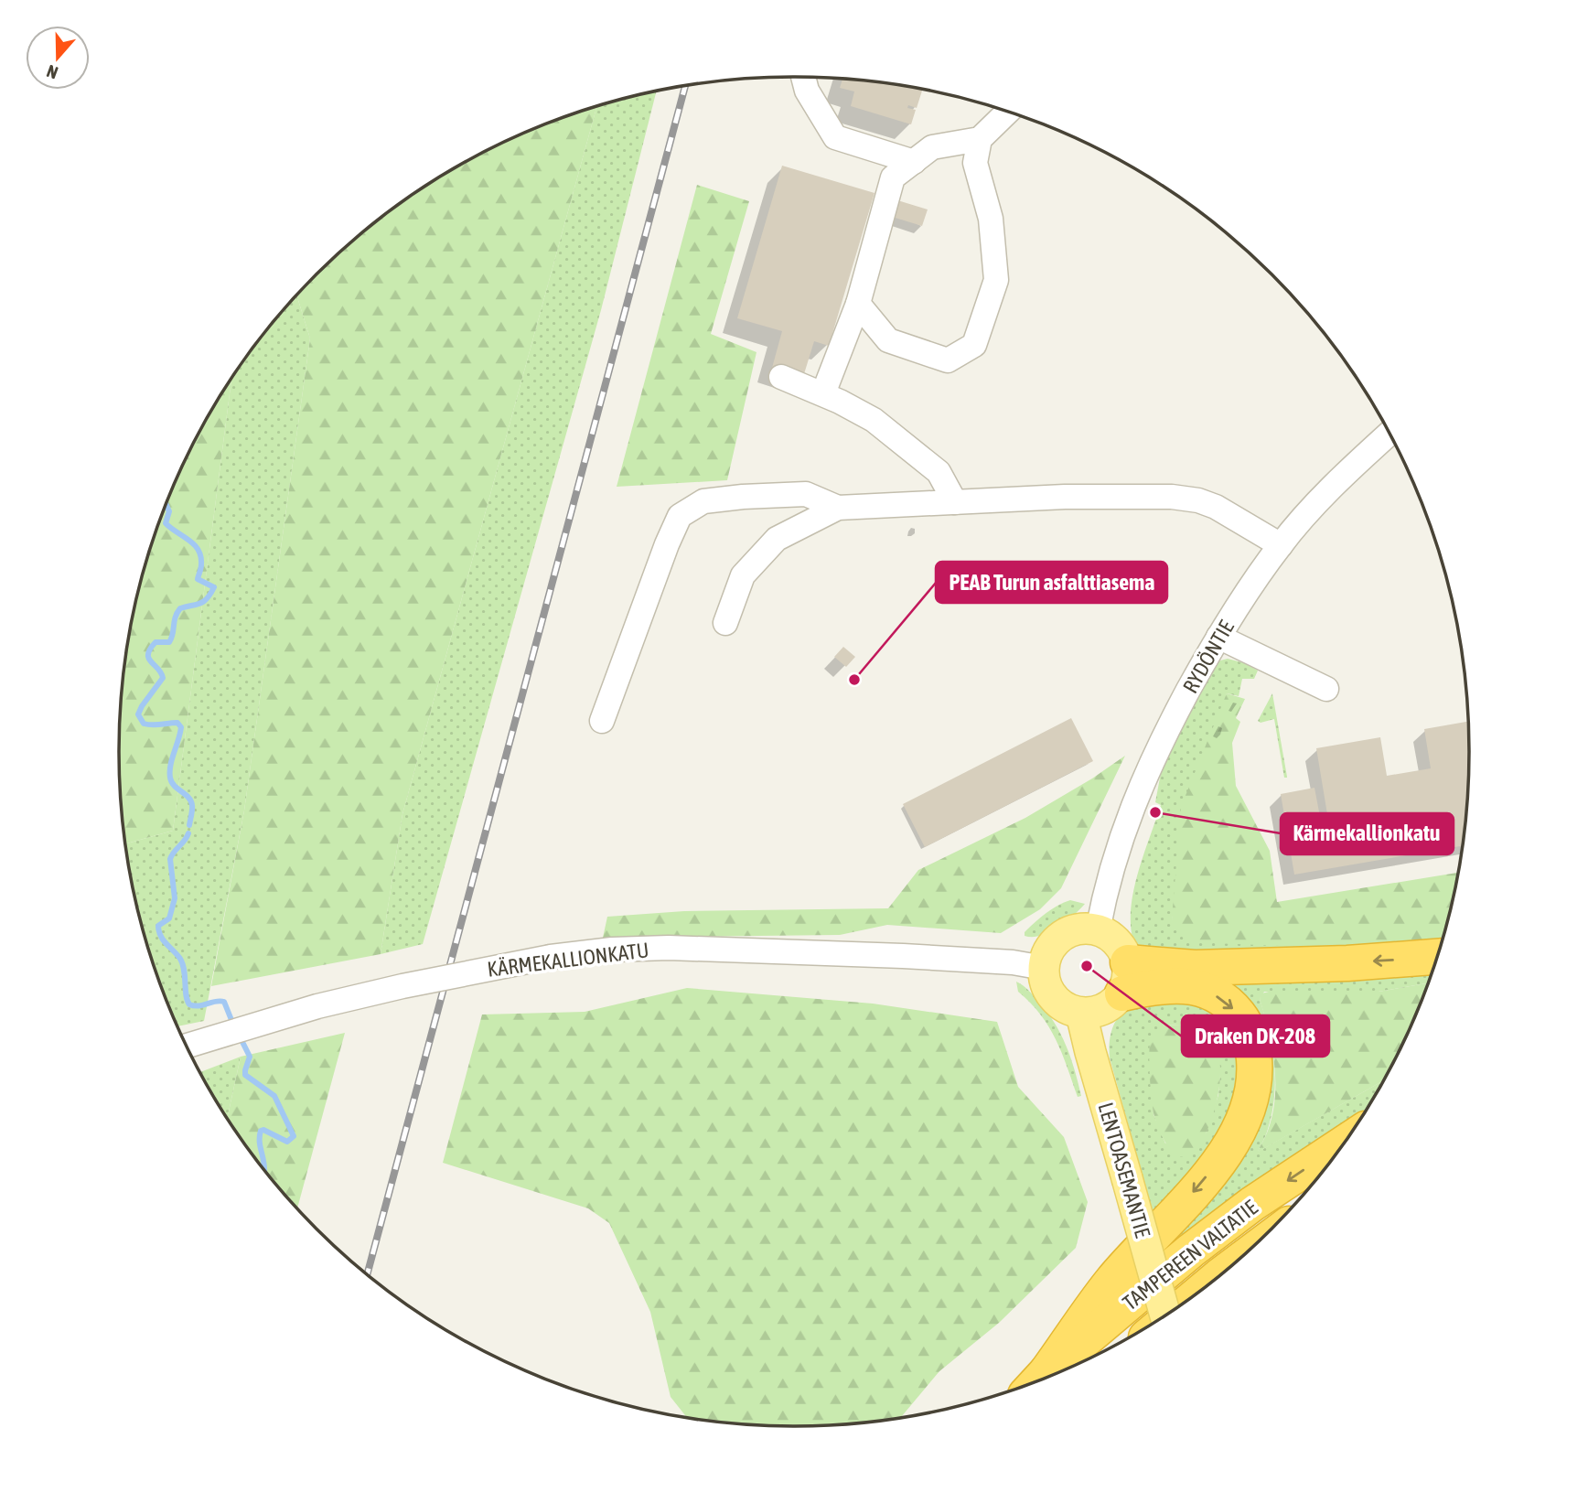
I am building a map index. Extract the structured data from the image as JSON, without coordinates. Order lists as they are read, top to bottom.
{
  "streets": {
    "highway": ["TAMPEREEN VALTATIE"],
    "main road": ["LENTOASEMANTIE"],
    "street": ["RYDÖNTIE", "KÄRMEKALLIONKATU"]
  },
  "crossings": [
    ["RYDÖNTIE", "KÄRMEKALLIONKATU"],
    ["RYDÖNTIE", "LENTOASEMANTIE"],
    ["KÄRMEKALLIONKATU", "LENTOASEMANTIE"]
  ],
  "one_way": ["TAMPEREEN VALTATIE"],
  "places": ["PEAB Turun asfalttiasema", "Kärmekallionkatu", "Draken DK-208"],
  "north": "bottom"
}
